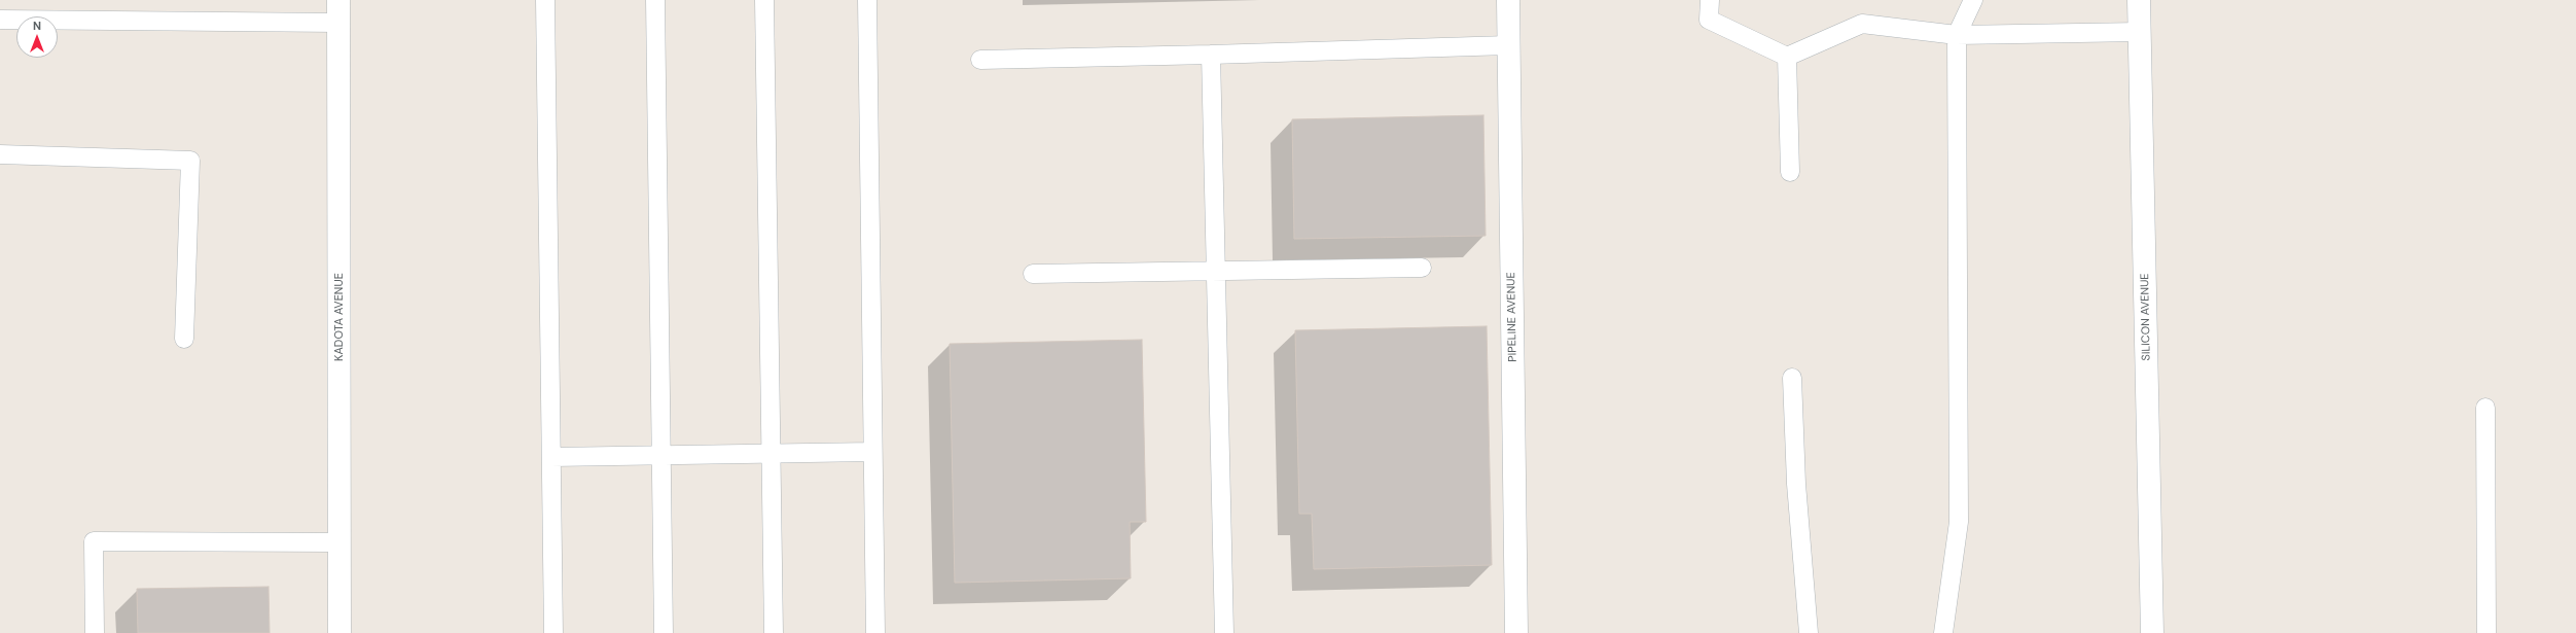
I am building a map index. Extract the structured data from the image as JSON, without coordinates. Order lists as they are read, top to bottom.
{
  "streets": {
    "street": ["KADOTA AVENUE", "PIPELINE AVENUE", "SILICON AVENUE"]
  },
  "north": "top"
}
